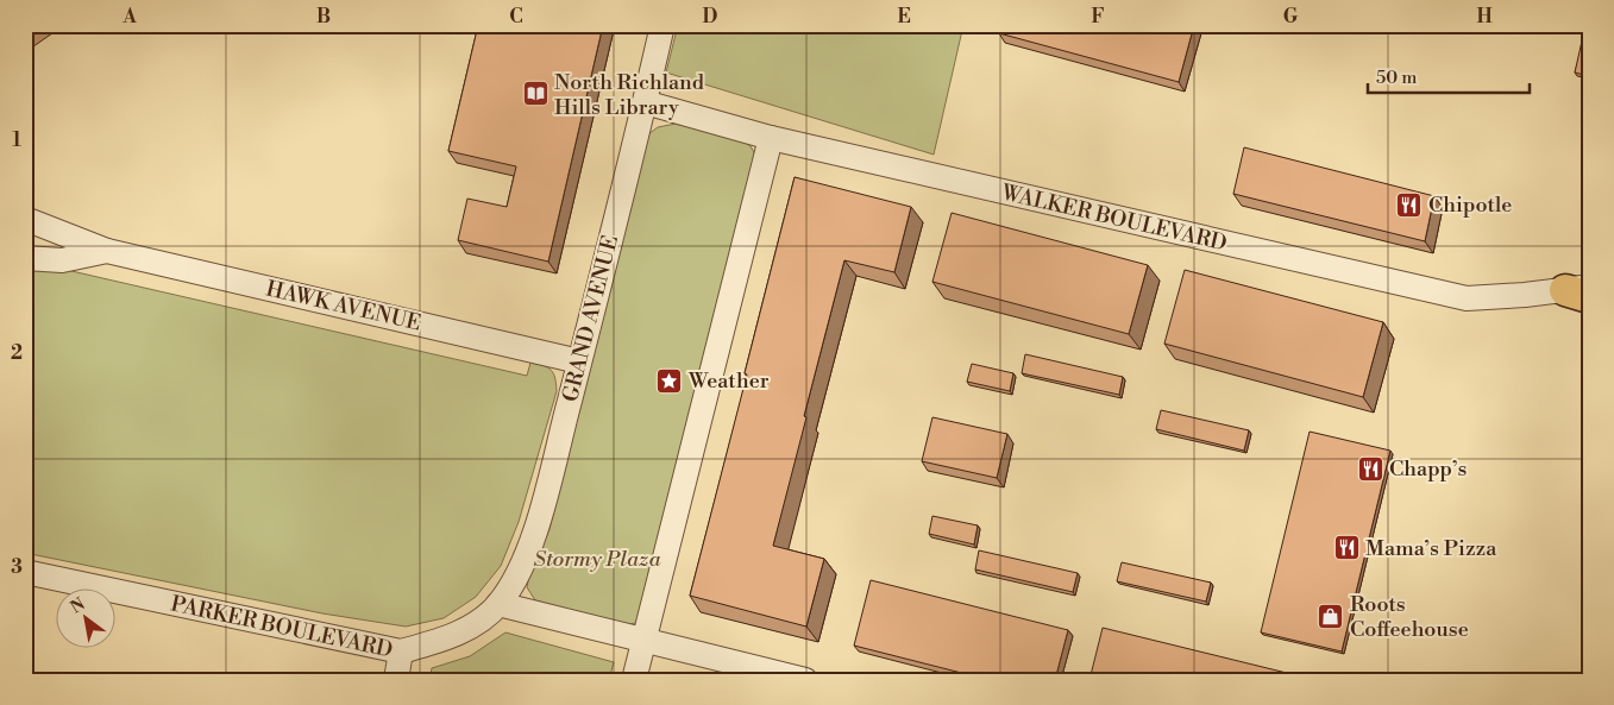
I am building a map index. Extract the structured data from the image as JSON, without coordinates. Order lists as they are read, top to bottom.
{
  "streets": {
    "street": [
      "WALKER BOULEVARD",
      "HAWK AVENUE",
      "GRAND AVENUE",
      "PARKER BOULEVARD"
    ]
  },
  "crossings": [
    ["WALKER BOULEVARD", "GRAND AVENUE"],
    ["HAWK AVENUE", "GRAND AVENUE"],
    ["GRAND AVENUE", "PARKER BOULEVARD"]
  ],
  "parks": ["Stormy Plaza"],
  "places": {
    "library": ["North Richland Hills Library"],
    "restaurant": ["Chipotle", "Chapp’s", "Mama’s Pizza"],
    "place": ["Weather"],
    "shop": ["Roots Coffeehouse"]
  },
  "scale_bar": "50 m",
  "north": "top left",
  "grid": {
    "columns": [
      "A",
      "B",
      "C",
      "D",
      "E",
      "F",
      "G",
      "H"
    ],
    "rows": ["1", "2", "3"]
  }
}
